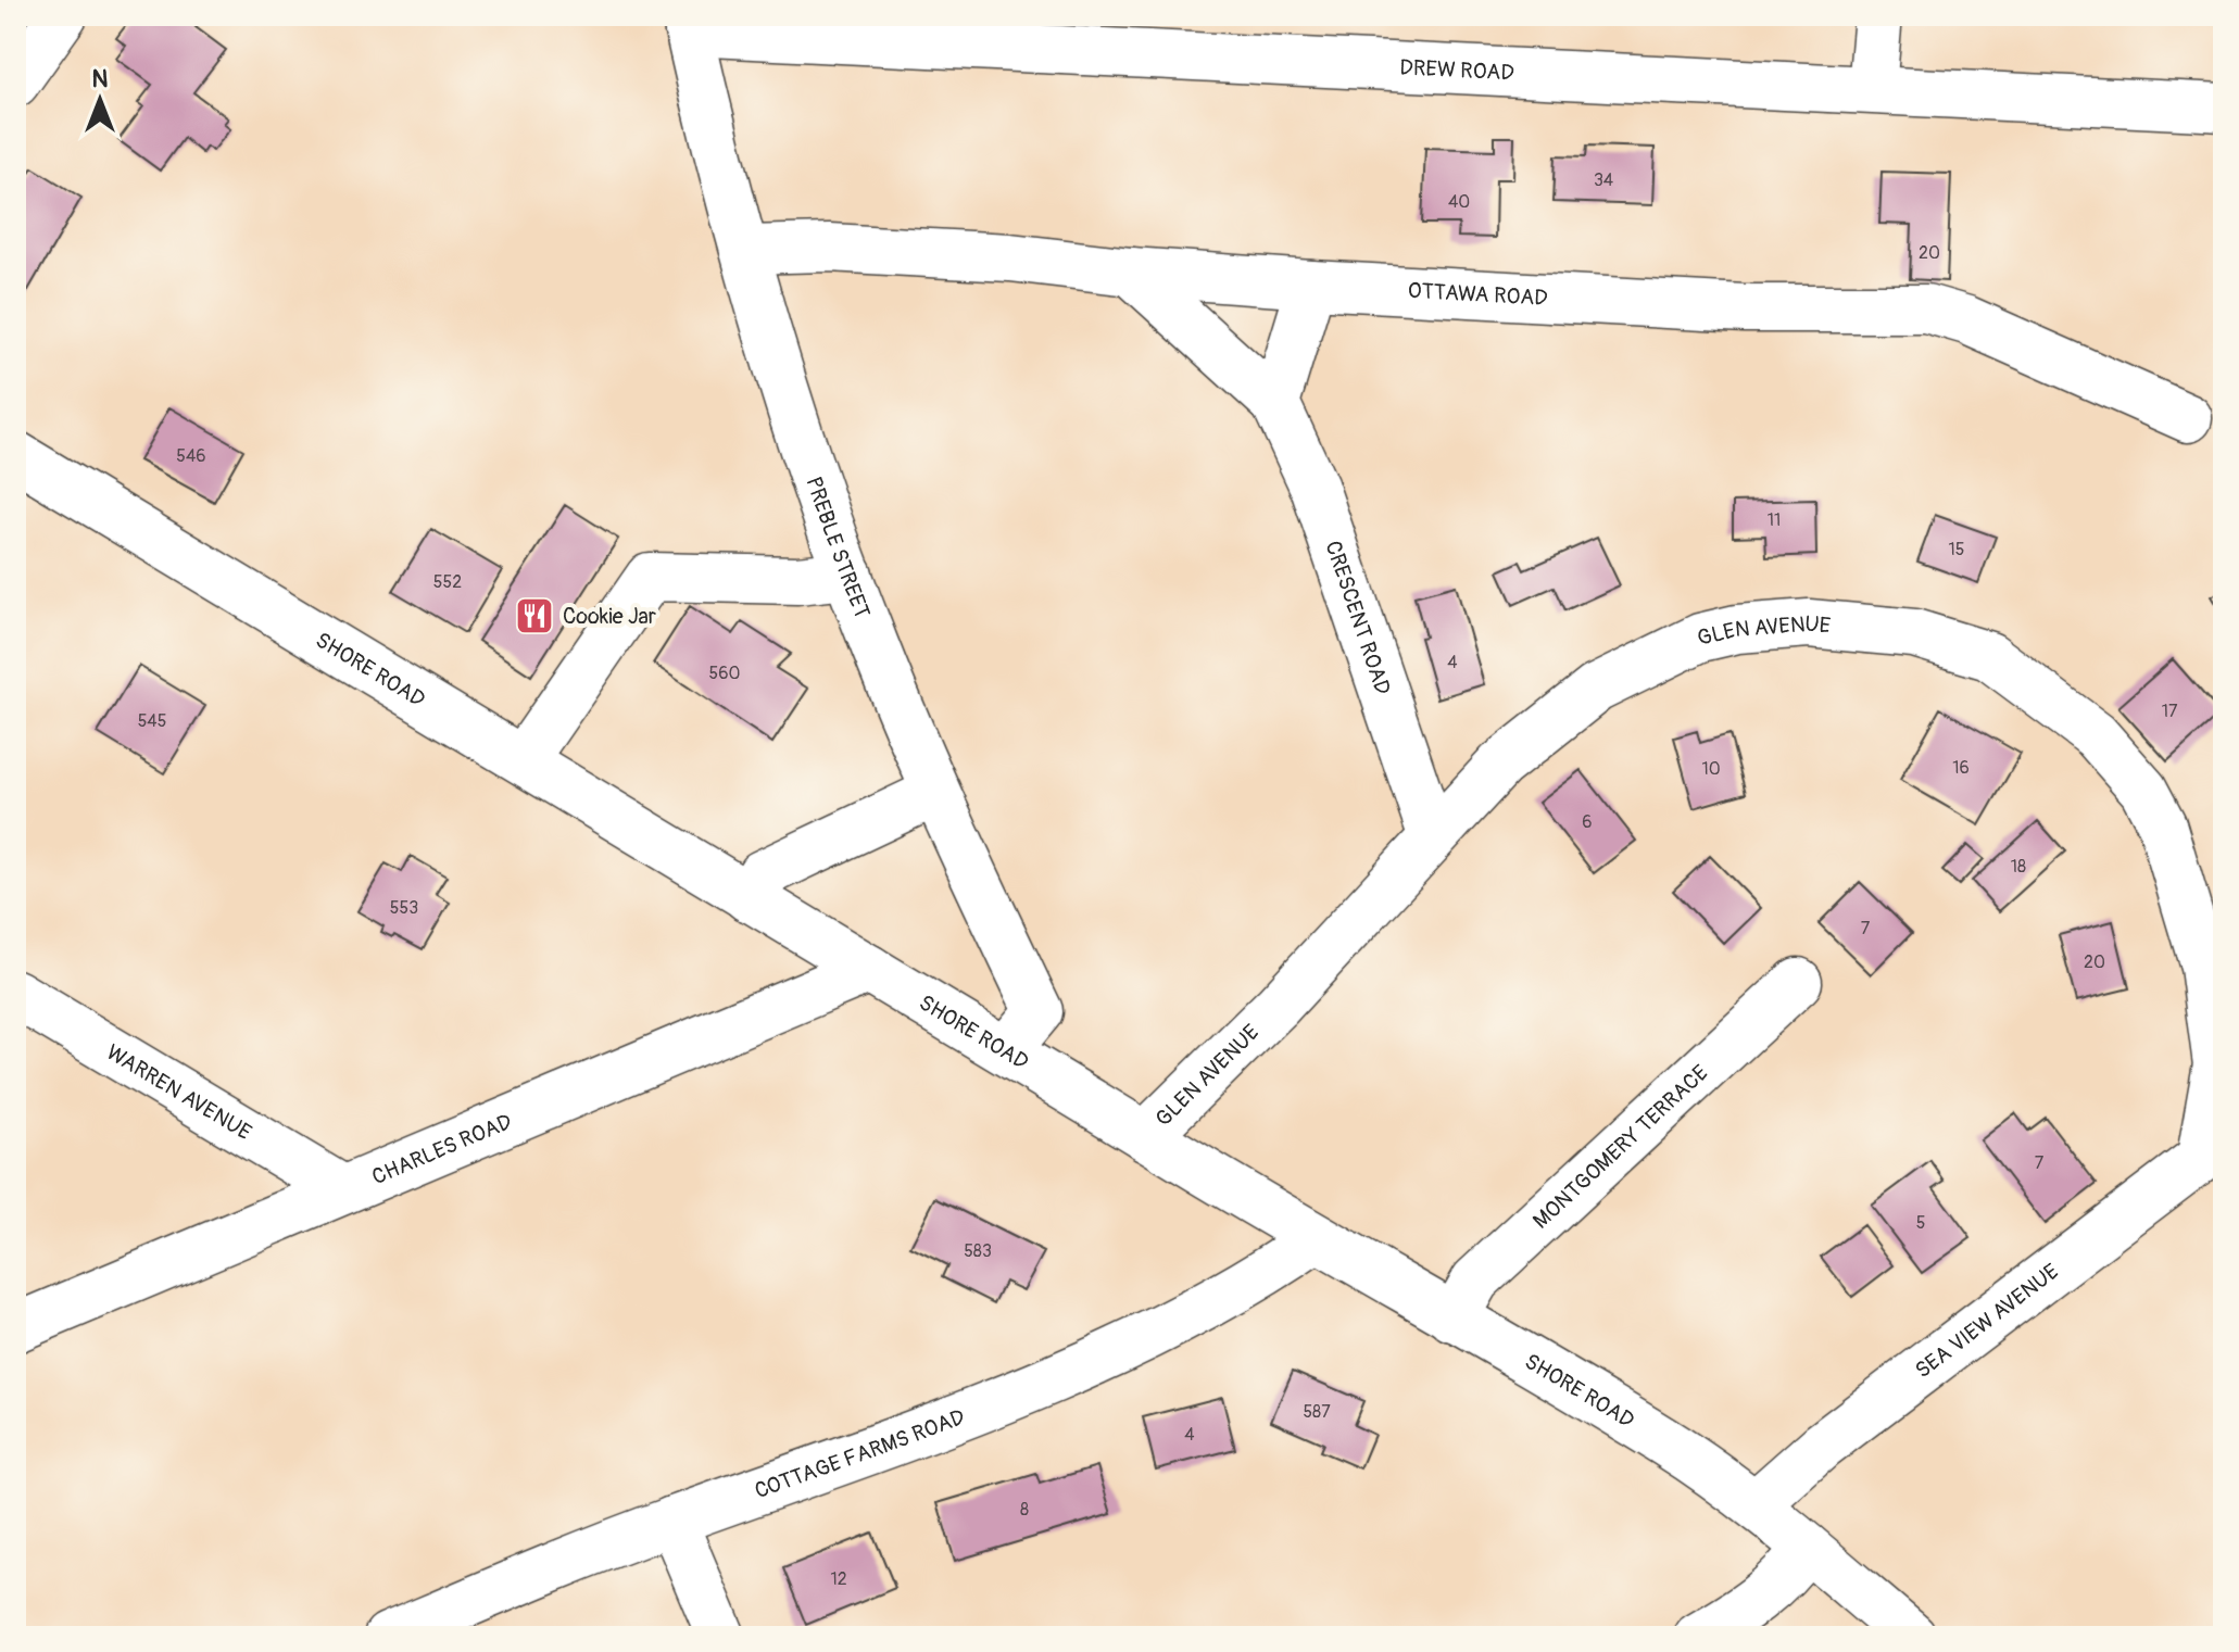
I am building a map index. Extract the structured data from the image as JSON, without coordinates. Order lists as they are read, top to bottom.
{
  "streets": {
    "street": [
      "DREW ROAD",
      "OTTAWA ROAD",
      "PREBLE STREET",
      "CRESCENT ROAD",
      "GLEN AVENUE",
      "SHORE ROAD",
      "WARREN AVENUE",
      "MONTGOMERY TERRACE",
      "CHARLES ROAD",
      "SEA VIEW AVENUE",
      "COTTAGE FARMS ROAD"
    ]
  },
  "crossings": [
    ["DREW ROAD", "PREBLE STREET"],
    ["OTTAWA ROAD", "PREBLE STREET"],
    ["OTTAWA ROAD", "CRESCENT ROAD"],
    ["PREBLE STREET", "SHORE ROAD"],
    ["CRESCENT ROAD", "GLEN AVENUE"],
    ["GLEN AVENUE", "SHORE ROAD"],
    ["GLEN AVENUE", "SEA VIEW AVENUE"],
    ["SHORE ROAD", "MONTGOMERY TERRACE"],
    ["SHORE ROAD", "CHARLES ROAD"],
    ["SHORE ROAD", "SEA VIEW AVENUE"],
    ["SHORE ROAD", "COTTAGE FARMS ROAD"],
    ["WARREN AVENUE", "CHARLES ROAD"]
  ],
  "places": {
    "restaurant": ["Cookie Jar"]
  },
  "house_numbers": [
    "34",
    "40",
    "20",
    "546",
    "11",
    "15",
    "552",
    "4",
    "560",
    "17",
    "545",
    "16",
    "10",
    "6",
    "18",
    "553",
    "7",
    "20",
    "7",
    "5",
    "583",
    "587",
    "4",
    "8",
    "12"
  ],
  "north": "top"
}
